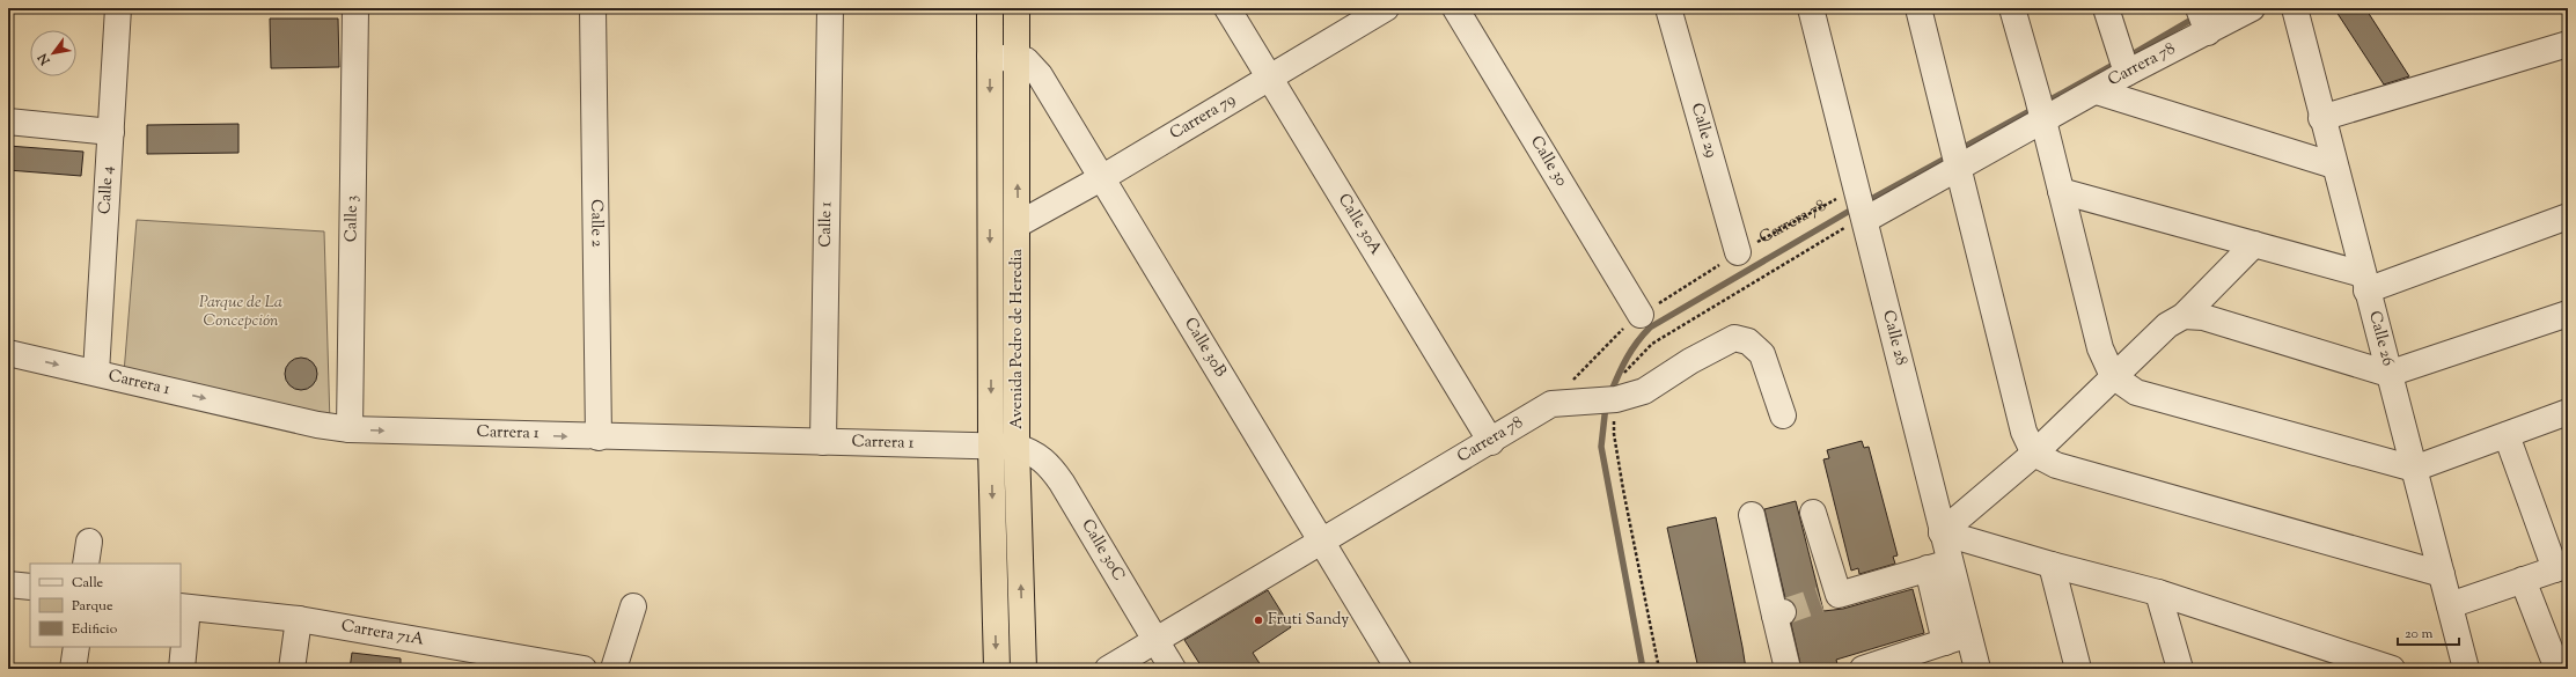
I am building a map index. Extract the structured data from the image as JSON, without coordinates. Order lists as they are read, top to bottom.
{
  "streets": {
    "highway": ["Avenida Pedro de Heredia"],
    "street": [
      "Carrera 78",
      "Carrera 79",
      "Calle 29",
      "Calle 30",
      "Calle 4",
      "Calle 3",
      "Calle 2",
      "Calle 1",
      "Calle 30A",
      "Calle 28",
      "Calle 26",
      "Calle 30B",
      "Carrera 1",
      "Calle 30C",
      "Carrera 71A"
    ]
  },
  "crossings": [
    ["Carrera 78", "Calle 29"],
    ["Carrera 78", "Calle 30"],
    ["Carrera 78", "Calle 30A"],
    ["Carrera 78", "Calle 28"],
    ["Carrera 78", "Calle 30B"],
    ["Carrera 78", "Calle 30C"],
    ["Carrera 79", "Calle 30A"],
    ["Carrera 79", "Avenida Pedro de Heredia"],
    ["Carrera 79", "Calle 30B"],
    ["Calle 4", "Carrera 1"],
    ["Calle 3", "Carrera 1"],
    ["Calle 2", "Carrera 1"],
    ["Calle 1", "Carrera 1"],
    ["Avenida Pedro de Heredia", "Calle 30B"],
    ["Avenida Pedro de Heredia", "Carrera 1"],
    ["Avenida Pedro de Heredia", "Calle 30C"],
    ["Carrera 1", "Calle 30C"]
  ],
  "one_way": ["Carrera 1"],
  "parks": ["Parque de La Concepción"],
  "places": ["Fruti Sandy"],
  "legend": ["Calle", "Parque", "Edificio"],
  "scale_bar": "20 m",
  "north": "bottom left"
}
